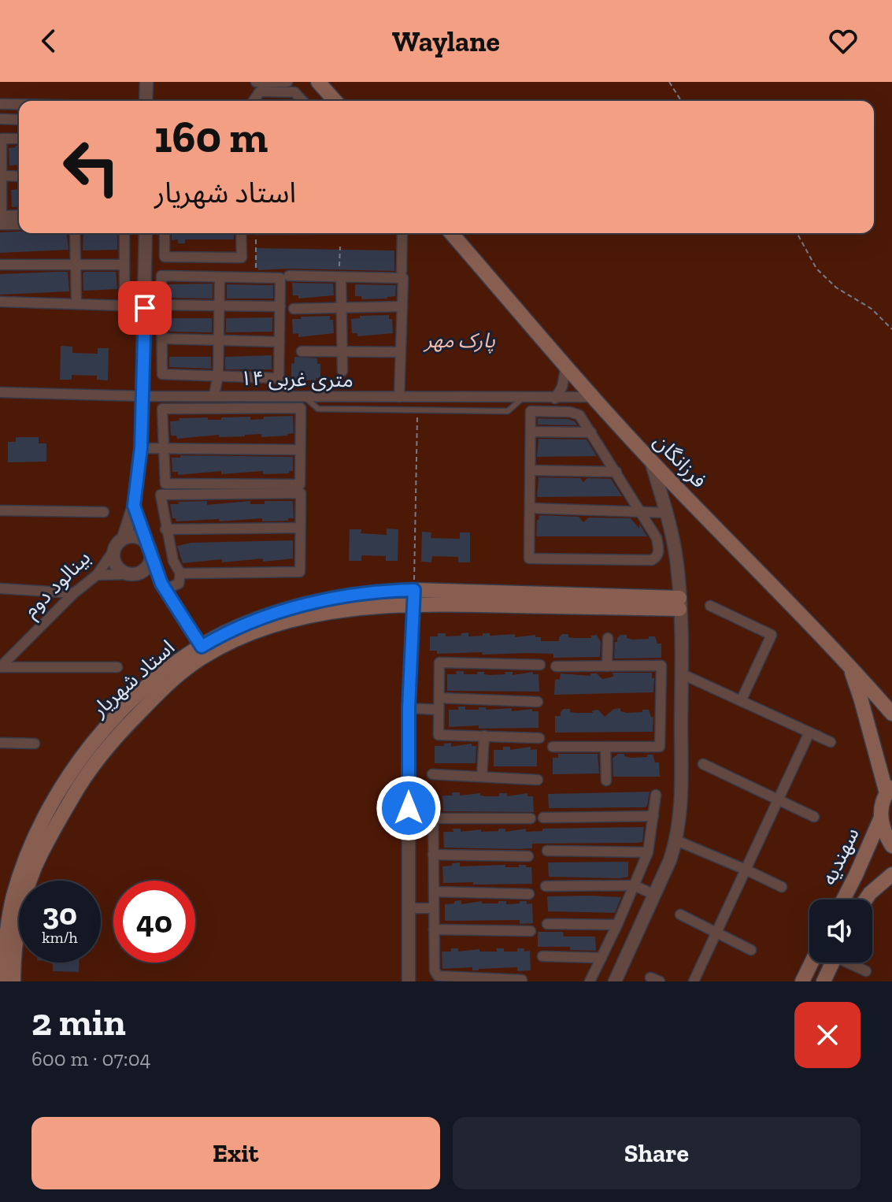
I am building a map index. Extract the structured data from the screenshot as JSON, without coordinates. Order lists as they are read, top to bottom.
{
  "streets": {
    "main road": ["فرزانگان", "استاد شهریار", "سهندیه"],
    "street": ["۱۴ متری غربی", "بینالود دوم"]
  },
  "crossings": [
    ["۱۴ متری غربی", "فرزانگان"]
  ],
  "parks": ["پارک مهر"],
  "page": {
    "header": "Waylane",
    "turn": ["160 m", "استاد شهریار"],
    "speed": "30 km/h",
    "limit": "40",
    "heading": ["2 min", "600 m · 07:04"],
    "buttons": ["Exit", "Share"]
  }
}
